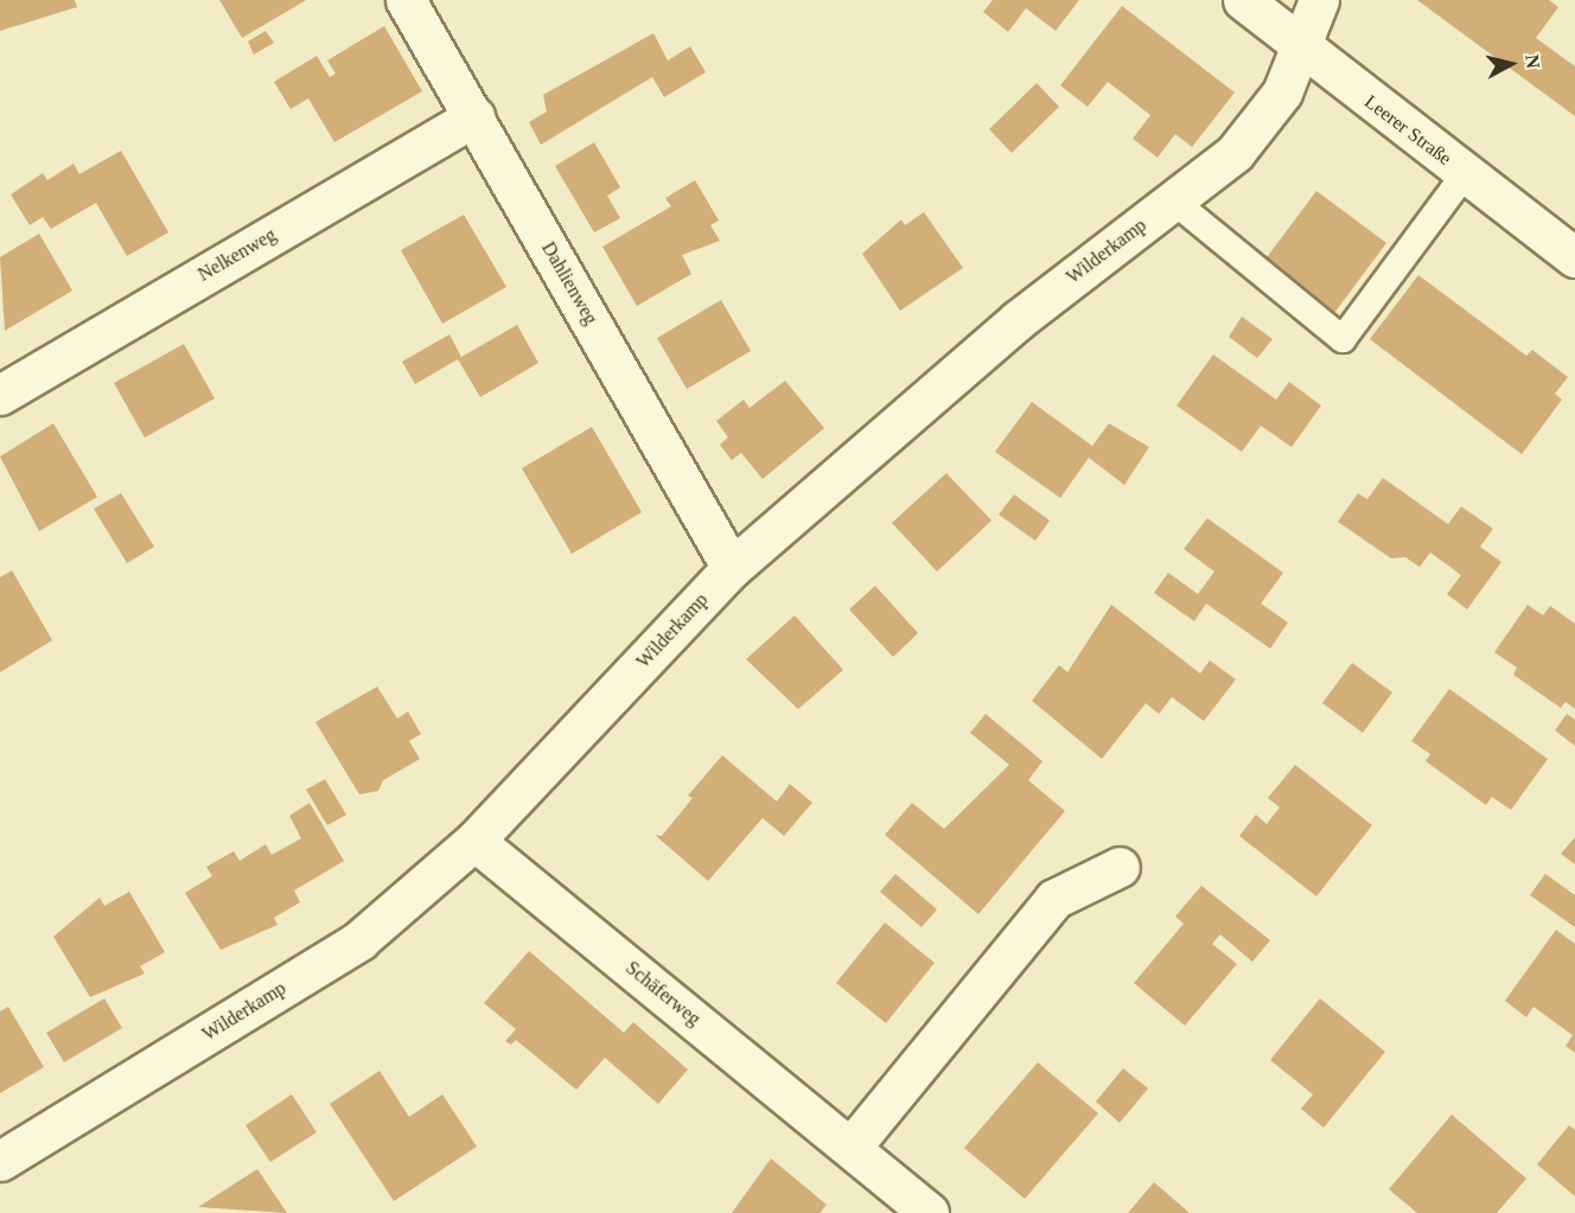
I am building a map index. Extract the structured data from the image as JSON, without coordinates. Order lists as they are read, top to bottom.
{
  "streets": {
    "street": [
      "Leerer Straße",
      "Wilderkamp",
      "Nelkenweg",
      "Dahlienweg",
      "Schäferweg"
    ]
  },
  "crossings": [
    ["Leerer Straße", "Wilderkamp"],
    ["Wilderkamp", "Dahlienweg"],
    ["Wilderkamp", "Schäferweg"],
    ["Nelkenweg", "Dahlienweg"]
  ],
  "north": "right"
}
